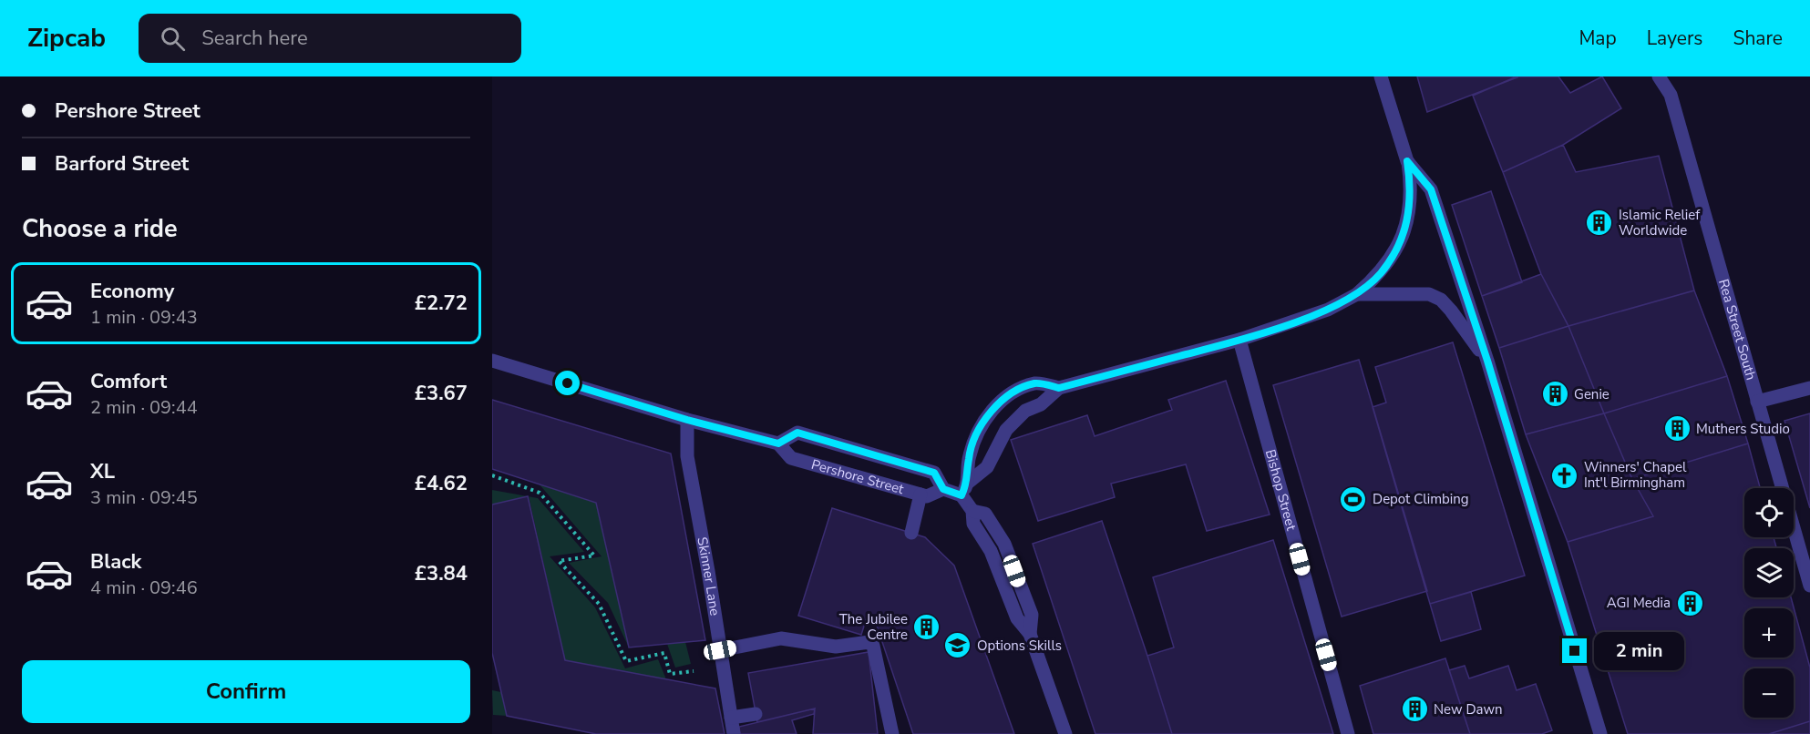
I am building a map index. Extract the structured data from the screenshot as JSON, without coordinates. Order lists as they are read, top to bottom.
{
  "streets": {
    "street": [
      "Rea Street South",
      "Pershore Street",
      "Bishop Street",
      "Skinner Lane"
    ]
  },
  "crossings": [
    ["Pershore Street", "Skinner Lane"]
  ],
  "places": {
    "building": [
      "Islamic Relief Worldwide",
      "Genie",
      "Muthers Studio",
      "AGI Media",
      "The Jubilee Centre",
      "New Dawn"
    ],
    "church": ["Winners' Chapel Int'l Birmingham"],
    "sports": ["Depot Climbing"],
    "school or university": ["Options Skills"]
  },
  "page": {
    "header": "Zipcab",
    "search": "Search here",
    "nav": ["Map", "Layers", "Share"],
    "banner": ["Pershore Street", "Barford Street"],
    "heading": "Choose a ride",
    "list": [
      {
        "name": "Economy",
        "note": "1 min · 09:43",
        "value": "£2.72"
      },
      {
        "name": "Comfort",
        "note": "2 min · 09:44",
        "value": "£3.67"
      },
      {
        "name": "XL",
        "note": "3 min · 09:45",
        "value": "£4.62"
      },
      {
        "name": "Black",
        "note": "4 min · 09:46",
        "value": "£3.84"
      }
    ],
    "map_buttons": ["+", "−"],
    "bubble": "2 min",
    "buttons": "Confirm"
  }
}
